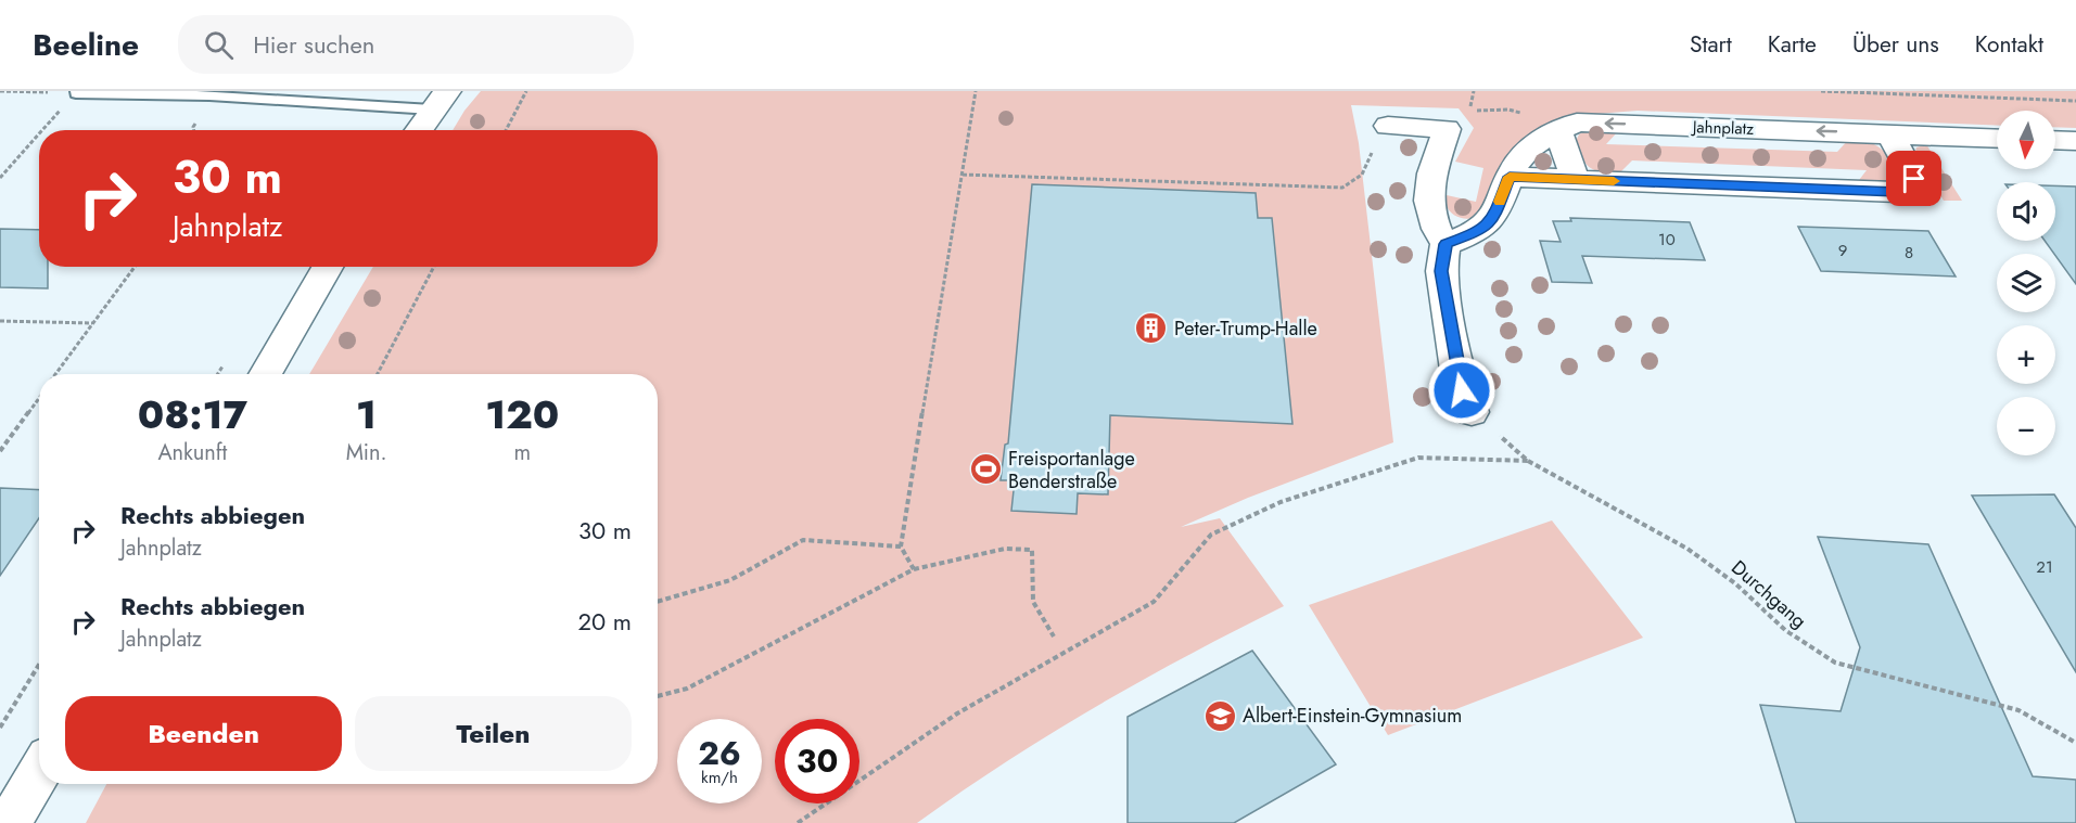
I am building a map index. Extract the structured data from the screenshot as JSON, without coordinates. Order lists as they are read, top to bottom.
{
  "streets": {
    "street": ["Jahnplatz"],
    "path": ["Durchgang"]
  },
  "one_way": ["Jahnplatz"],
  "places": {
    "building": ["Peter-Trump-Halle"],
    "sports": ["Freisportanlage Benderstraße"],
    "school or university": ["Albert-Einstein-Gymnasium"]
  },
  "house_numbers": [
    "10",
    "9",
    "8",
    "21"
  ],
  "north": "bottom",
  "page": {
    "header": "Beeline",
    "search": "Hier suchen",
    "nav": [
      "Start",
      "Karte",
      "Über uns",
      "Kontakt"
    ],
    "map_buttons": ["+", "−"],
    "turn": ["30 m", "Jahnplatz"],
    "eta": [
      "08:17",
      "Ankunft",
      "1",
      "Min.",
      "120",
      "m"
    ],
    "list": [
      {
        "name": "Rechts abbiegen",
        "note": "Jahnplatz",
        "value": "30 m"
      },
      {
        "name": "Rechts abbiegen",
        "note": "Jahnplatz",
        "value": "20 m"
      }
    ],
    "buttons": ["Beenden", "Teilen"],
    "speed": "26 km/h",
    "limit": "30"
  }
}
